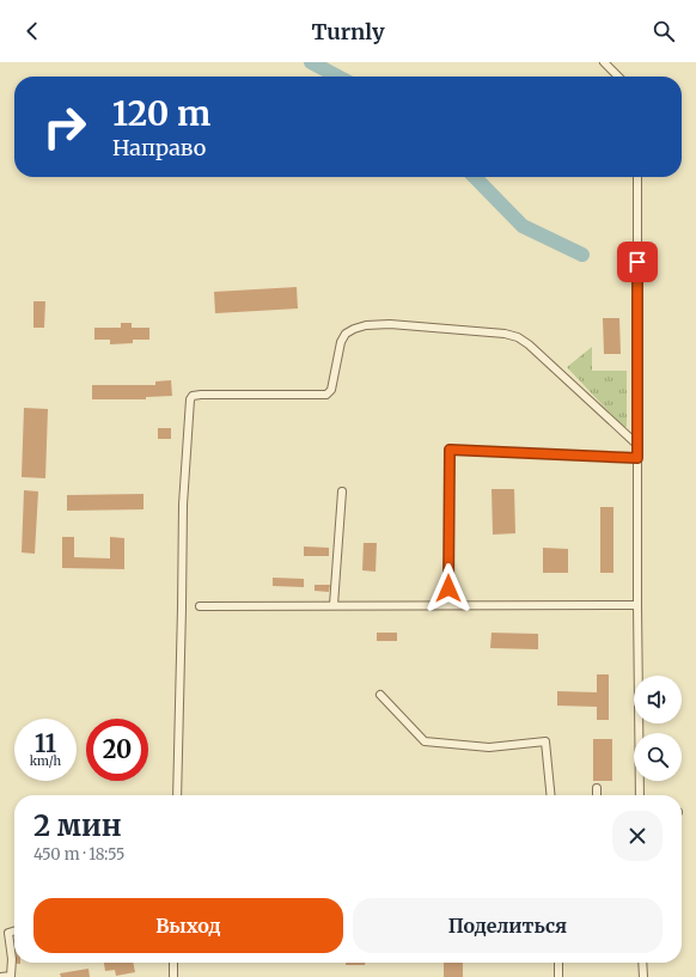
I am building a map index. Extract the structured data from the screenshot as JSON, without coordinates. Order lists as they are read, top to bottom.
{
  "page": {
    "header": "Turnly",
    "turn": ["120 m", "Направо"],
    "speed": "11 km/h",
    "limit": "20",
    "heading": ["2 мин", "450 m · 18:55"],
    "buttons": ["Выход", "Поделиться"]
  }
}
